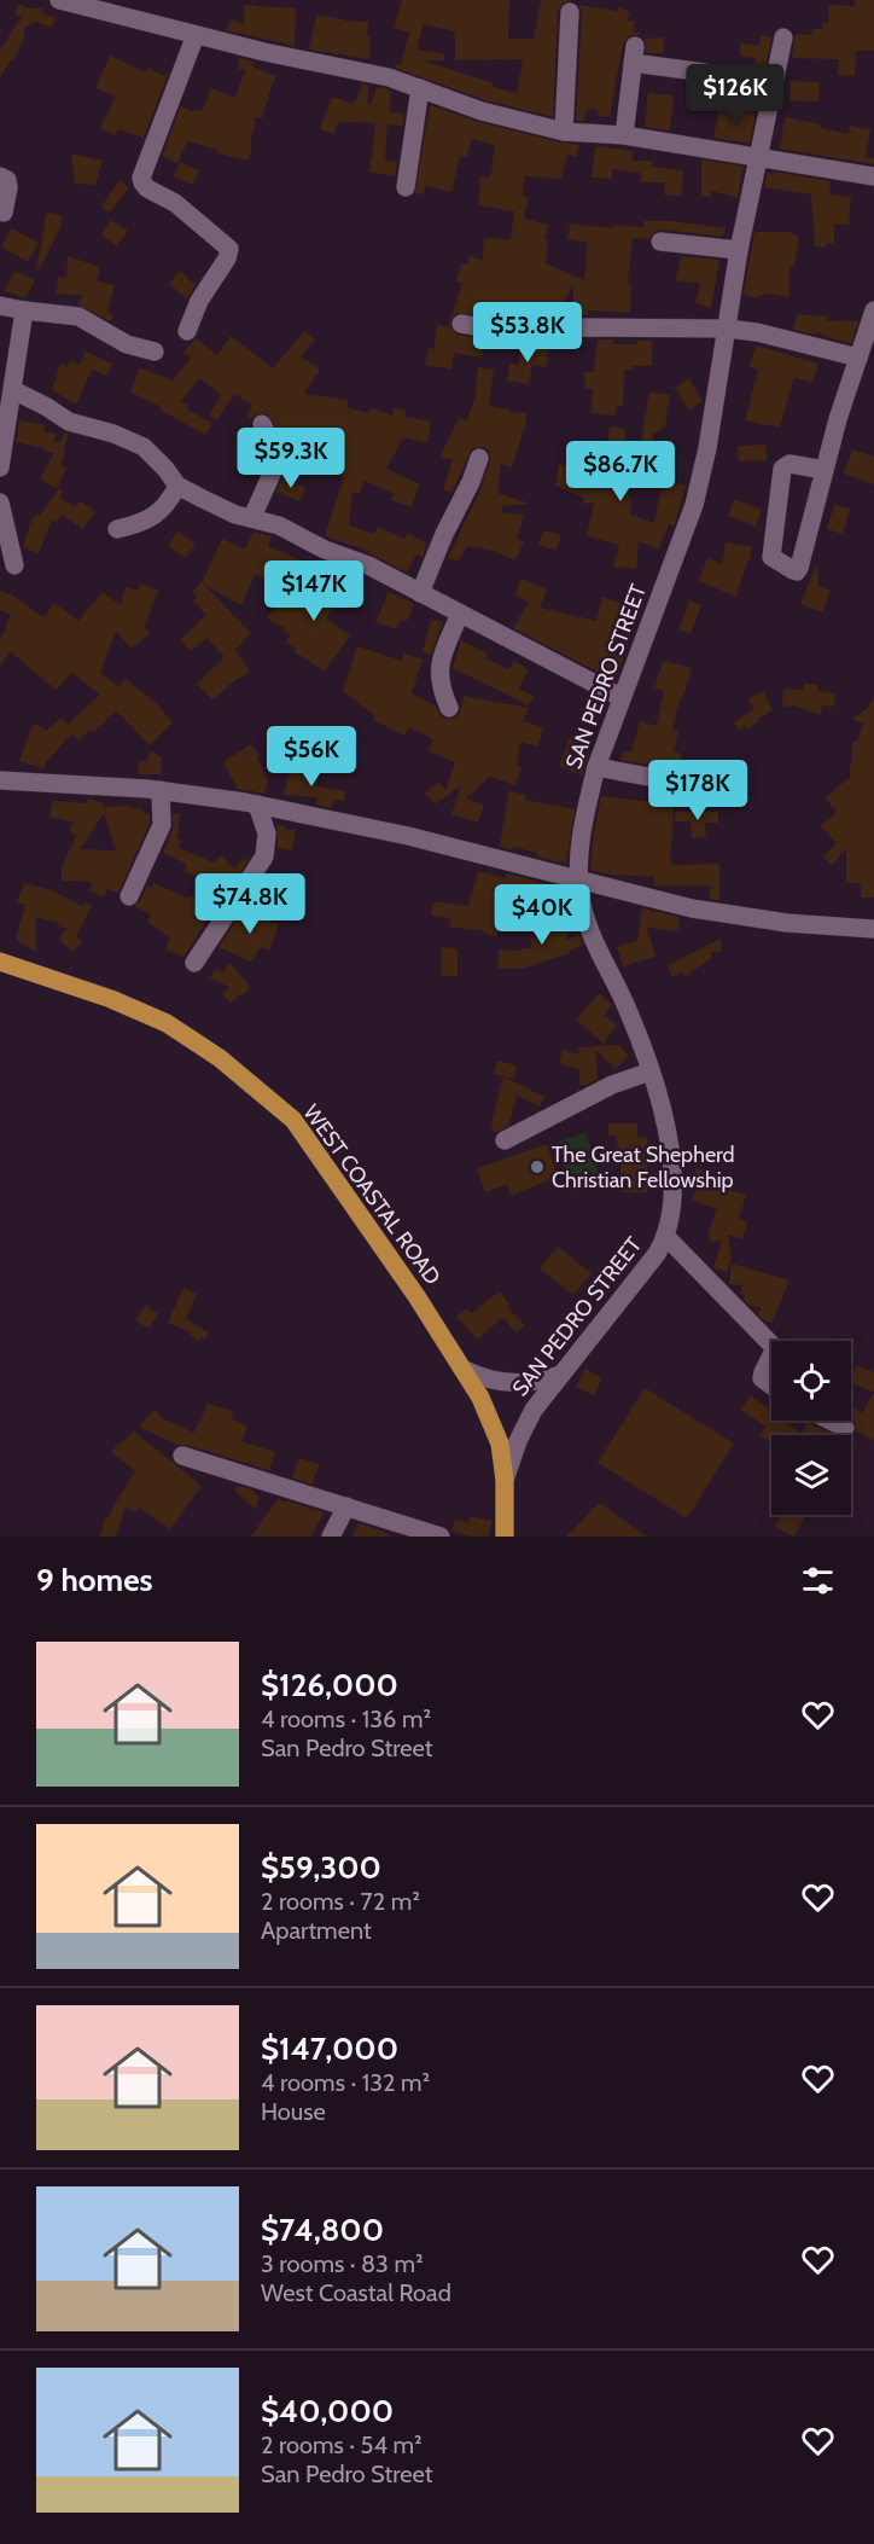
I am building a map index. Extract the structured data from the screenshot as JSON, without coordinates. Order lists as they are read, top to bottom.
{
  "streets": {
    "main road": ["SAN PEDRO STREET", "WEST COASTAL ROAD"]
  },
  "crossings": [
    ["SAN PEDRO STREET", "WEST COASTAL ROAD"]
  ],
  "places": ["The Great Shepherd Christian Fellowship"],
  "page": {
    "price": [
      "$126K",
      "$53.8K",
      "$59.3K",
      "$86.7K",
      "$147K",
      "$56K",
      "$178K",
      "$74.8K",
      "$40K"
    ],
    "heading": "9 homes",
    "list": [
      {
        "name": "$126,000",
        "note": "4 rooms · 136 m² · San Pedro Street"
      },
      {
        "name": "$59,300",
        "note": "2 rooms · 72 m² · Apartment"
      },
      {
        "name": "$147,000",
        "note": "4 rooms · 132 m² · House"
      },
      {
        "name": "$74,800",
        "note": "3 rooms · 83 m² · West Coastal Road"
      },
      {
        "name": "$40,000",
        "note": "2 rooms · 54 m² · San Pedro Street"
      }
    ]
  }
}
